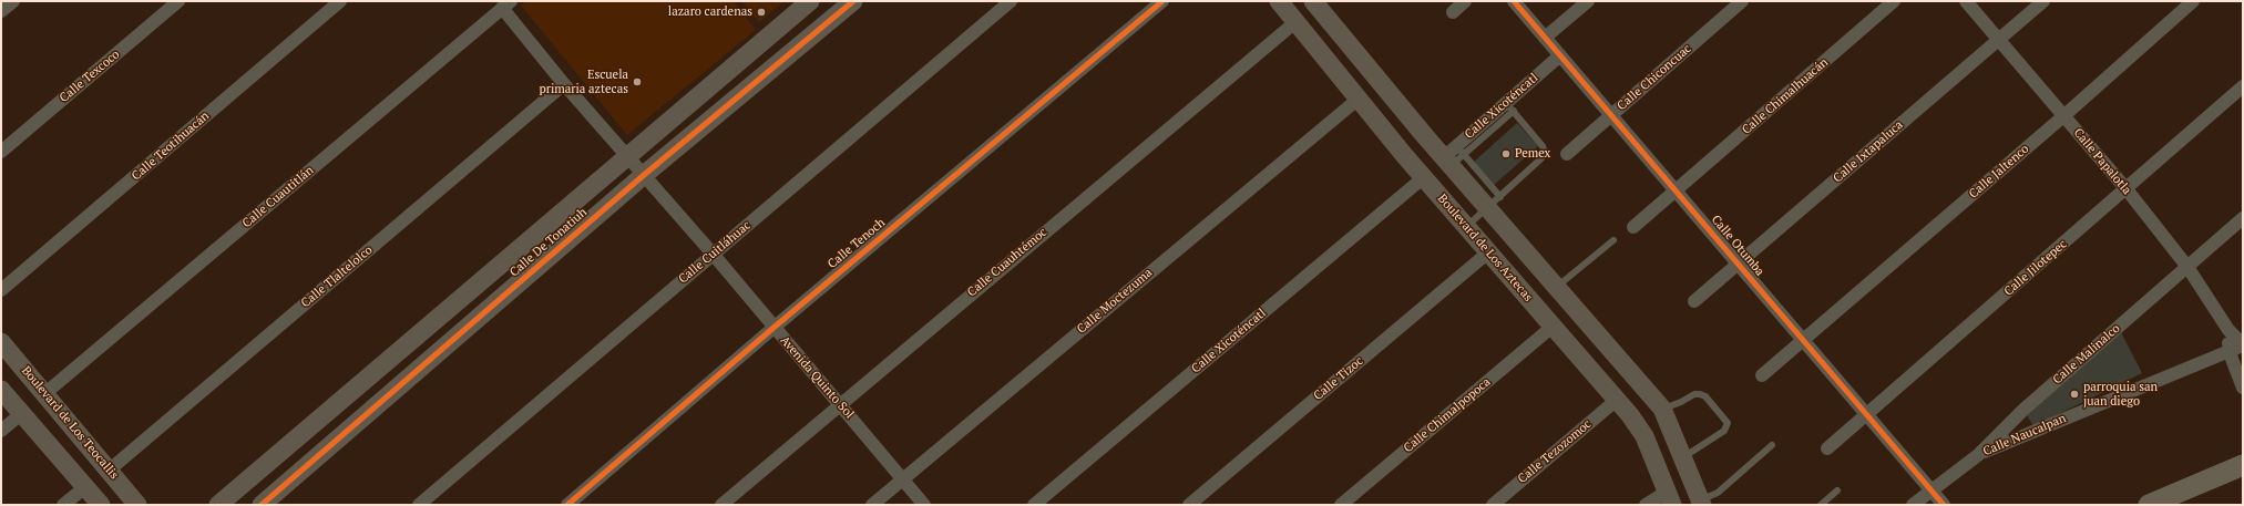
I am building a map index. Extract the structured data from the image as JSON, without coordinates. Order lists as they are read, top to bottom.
{
  "streets": {
    "street": [
      "Calle Texcoco",
      "Calle Chiconcuac",
      "Calle Chimalhuacán",
      "Calle Xicoténcatl",
      "Calle Teotihuacán",
      "Calle Ixtapaluca",
      "Calle Papalotla",
      "Calle Jaltenco",
      "Calle Cuautitlán",
      "Calle De Tonatiuh",
      "Calle Tenoch",
      "Calle Otumba",
      "Boulevard de Los Aztecas",
      "Calle Cuitláhuac",
      "Calle Cuauhtémoc",
      "Calle Jilotepec",
      "Calle Tlaltelolco",
      "Calle Moctezuma",
      "Calle Malinalco",
      "Avenida Quinto Sol",
      "Calle Tizoc",
      "Calle Chimalpopoca",
      "Boulevard de Los Teocallis",
      "Calle Naucalpan",
      "Calle Tezozomoc"
    ]
  },
  "crossings": [
    ["Calle Chiconcuac", "Calle Otumba"],
    ["Calle Chimalhuacán", "Calle Otumba"],
    ["Calle Xicoténcatl", "Calle Otumba"],
    ["Calle Xicoténcatl", "Boulevard de Los Aztecas"],
    ["Calle Ixtapaluca", "Calle Papalotla"],
    ["Calle Ixtapaluca", "Calle Otumba"],
    ["Calle Papalotla", "Calle Jaltenco"],
    ["Calle Papalotla", "Calle Jilotepec"],
    ["Calle Papalotla", "Calle Malinalco"],
    ["Calle Papalotla", "Calle Naucalpan"],
    ["Calle Jaltenco", "Calle Otumba"],
    ["Calle Cuautitlán", "Avenida Quinto Sol"],
    ["Calle Cuautitlán", "Boulevard de Los Teocallis"],
    ["Calle De Tonatiuh", "Avenida Quinto Sol"],
    ["Calle Tenoch", "Avenida Quinto Sol"],
    ["Calle Otumba", "Calle Jilotepec"],
    ["Calle Otumba", "Calle Malinalco"],
    ["Boulevard de Los Aztecas", "Calle Cuauhtémoc"],
    ["Boulevard de Los Aztecas", "Calle Moctezuma"],
    ["Boulevard de Los Aztecas", "Calle Tizoc"],
    ["Boulevard de Los Aztecas", "Calle Chimalpopoca"],
    ["Boulevard de Los Aztecas", "Calle Tezozomoc"],
    ["Calle Cuitláhuac", "Avenida Quinto Sol"],
    ["Calle Cuauhtémoc", "Avenida Quinto Sol"],
    ["Calle Tlaltelolco", "Avenida Quinto Sol"],
    ["Calle Tlaltelolco", "Boulevard de Los Teocallis"],
    ["Calle Moctezuma", "Avenida Quinto Sol"],
    ["Calle Malinalco", "Calle Naucalpan"]
  ],
  "places": [
    "lazaro cardenas",
    "Escuela primaria aztecas",
    "Pemex",
    "parroquia san juan diego"
  ]
}
